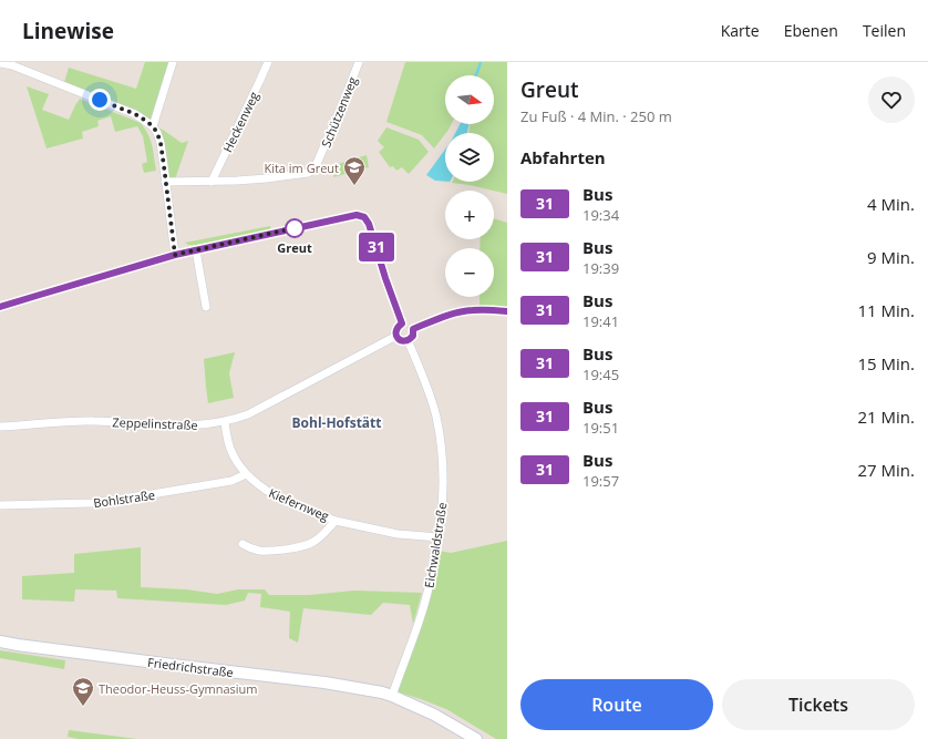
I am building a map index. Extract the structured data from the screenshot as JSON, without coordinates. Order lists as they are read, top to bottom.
{
  "streets": {
    "main road": ["Friedrichstraße"],
    "street": [
      "Schützenweg",
      "Heckenweg",
      "Zeppelinstraße",
      "Bohlstraße",
      "Kiefernweg",
      "Eichwaldstraße"
    ]
  },
  "crossings": [
    ["Schützenweg", "Heckenweg"],
    ["Zeppelinstraße", "Kiefernweg"],
    ["Zeppelinstraße", "Eichwaldstraße"],
    ["Bohlstraße", "Kiefernweg"],
    ["Kiefernweg", "Eichwaldstraße"],
    ["Eichwaldstraße", "Friedrichstraße"]
  ],
  "districts": ["Bohl-Hofstätt"],
  "places": {
    "school or university": ["Kita im Greut", "Theodor-Heuss-Gymnasium"],
    "other": ["Greut"]
  },
  "lines": ["bus line 31"],
  "north": "right",
  "page": {
    "header": "Linewise",
    "nav": ["Karte", "Ebenen", "Teilen"],
    "on_map": "31",
    "heading": [
      ["Greut", "Zu Fuß · 4 Min. · 250 m"],
      "Abfahrten"
    ],
    "map_buttons": ["+", "−"],
    "list": [
      {
        "mark": "31",
        "name": "Bus",
        "note": "19:34",
        "value": "4 Min."
      },
      {
        "mark": "31",
        "name": "Bus",
        "note": "19:39",
        "value": "9 Min."
      },
      {
        "mark": "31",
        "name": "Bus",
        "note": "19:41",
        "value": "11 Min."
      },
      {
        "mark": "31",
        "name": "Bus",
        "note": "19:45",
        "value": "15 Min."
      },
      {
        "mark": "31",
        "name": "Bus",
        "note": "19:51",
        "value": "21 Min."
      },
      {
        "mark": "31",
        "name": "Bus",
        "note": "19:57",
        "value": "27 Min."
      }
    ],
    "buttons": ["Route", "Tickets"]
  }
}
